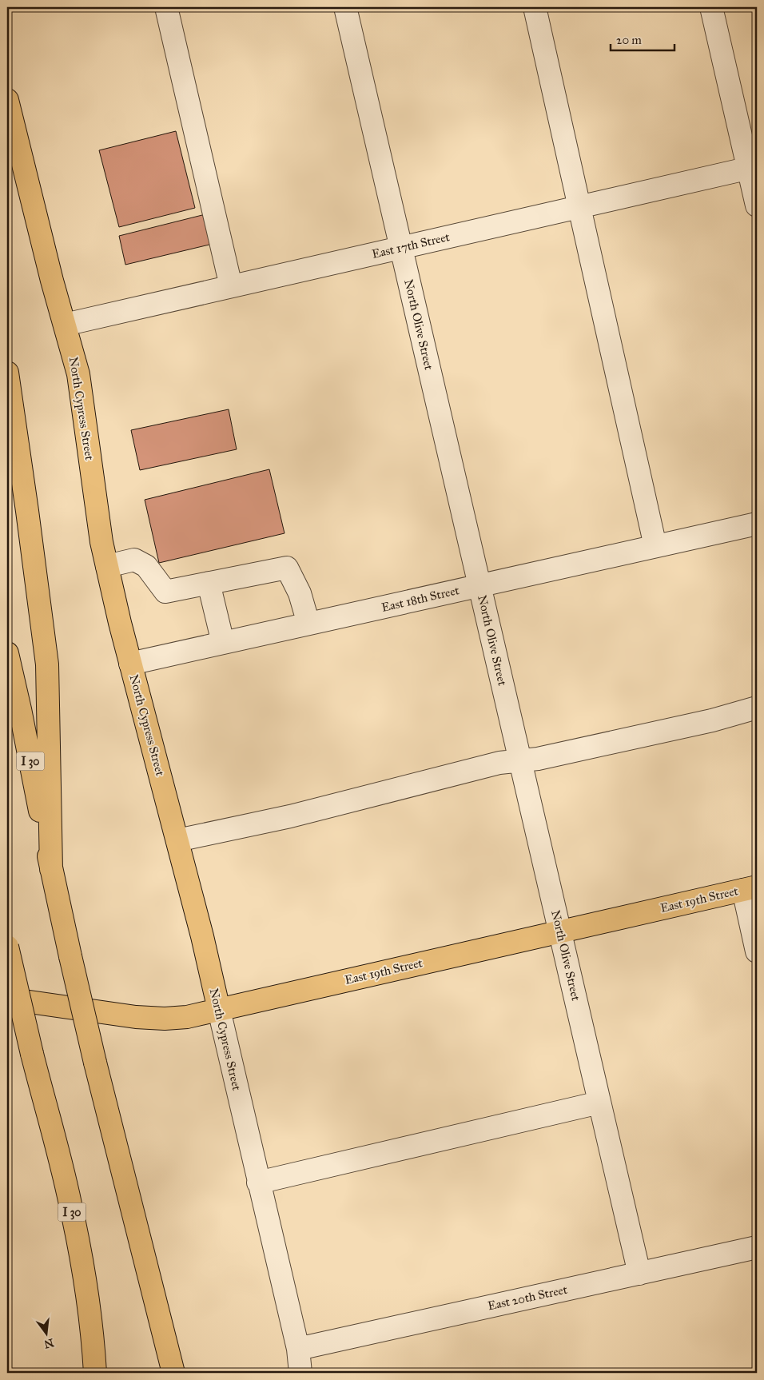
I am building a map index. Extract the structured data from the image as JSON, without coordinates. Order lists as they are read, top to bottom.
{
  "streets": {
    "main road": ["North Cypress Street", "I 30", "East 19th Street"],
    "street": [
      "East 17th Street",
      "North Olive Street",
      "East 18th Street",
      "East 20th Street"
    ]
  },
  "crossings": [
    ["East 17th Street", "North Olive Street"],
    ["East 17th Street", "North Cypress Street"],
    ["North Olive Street", "East 18th Street"],
    ["North Olive Street", "East 19th Street"],
    ["North Olive Street", "East 20th Street"],
    ["North Cypress Street", "East 18th Street"],
    ["North Cypress Street", "East 19th Street"],
    ["North Cypress Street", "East 20th Street"]
  ],
  "scale_bar": "20 m",
  "north": "bottom"
}
